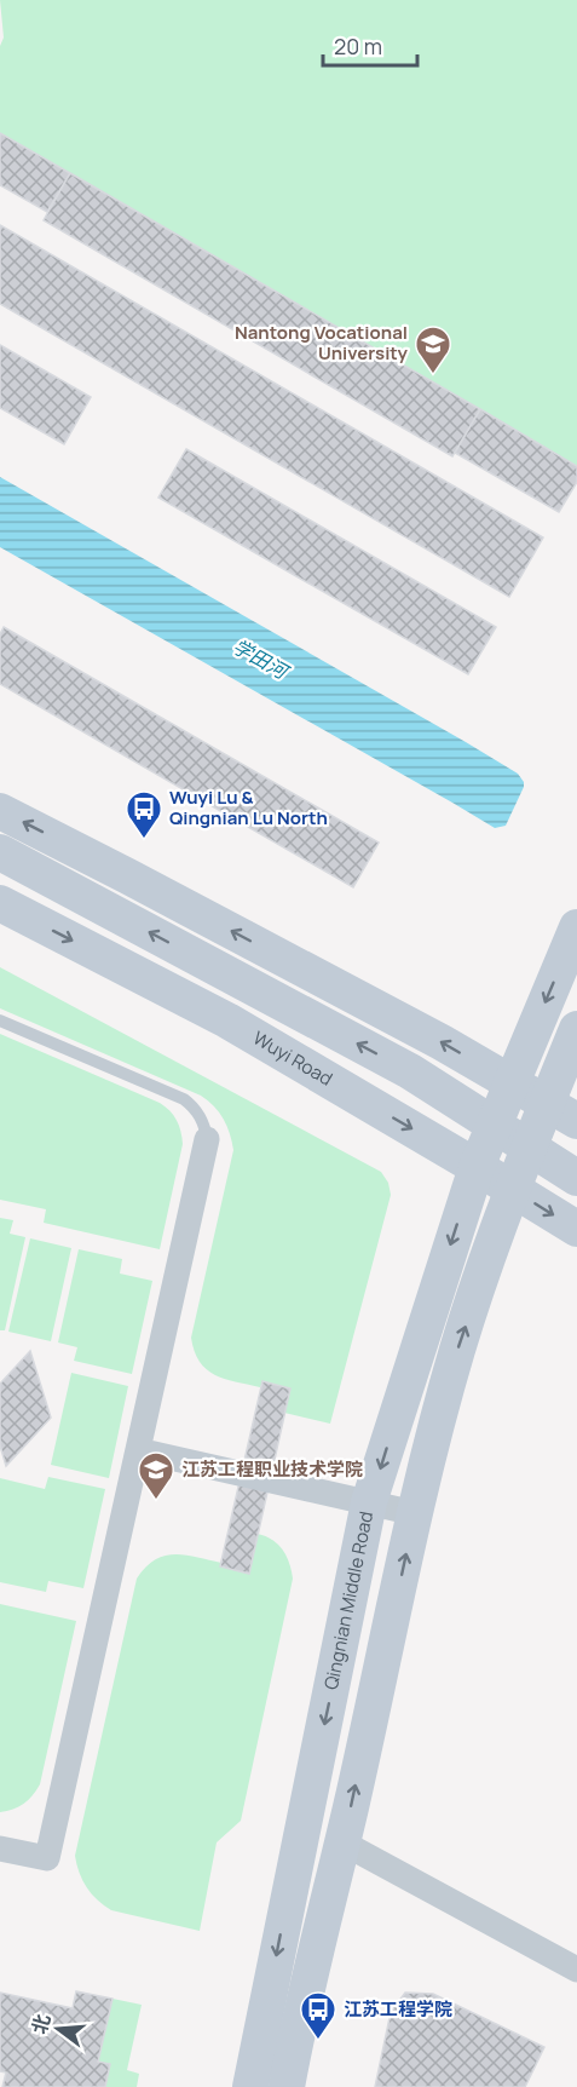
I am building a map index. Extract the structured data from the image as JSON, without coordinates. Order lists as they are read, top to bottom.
{
  "streets": {
    "main road": ["Wuyi Road", "Qingnian Middle Road"]
  },
  "crossings": [
    ["Wuyi Road", "Qingnian Middle Road"]
  ],
  "water": ["学田河"],
  "places": {
    "school or university": ["Nantong Vocational University", "江苏工程职业技术学院"],
    "bus stop": ["Wuyi Lu & Qingnian Lu North", "江苏工程学院"]
  },
  "scale_bar": "20 m",
  "north": "left"
}
